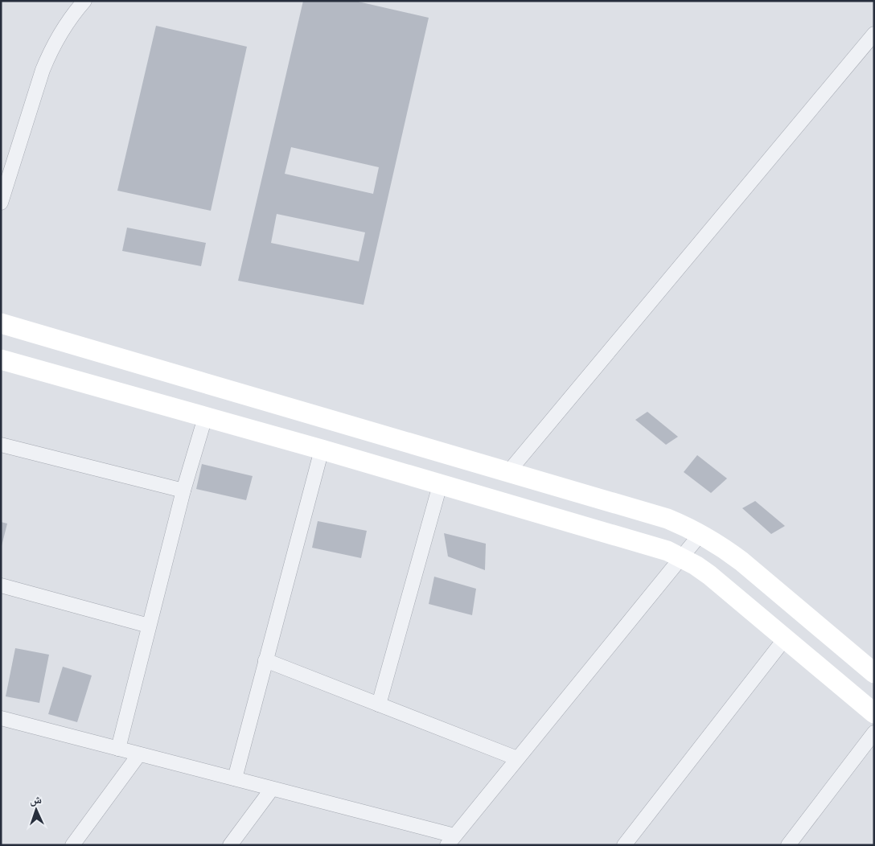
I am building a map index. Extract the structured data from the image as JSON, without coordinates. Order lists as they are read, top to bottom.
{
  "north": "top"
}
